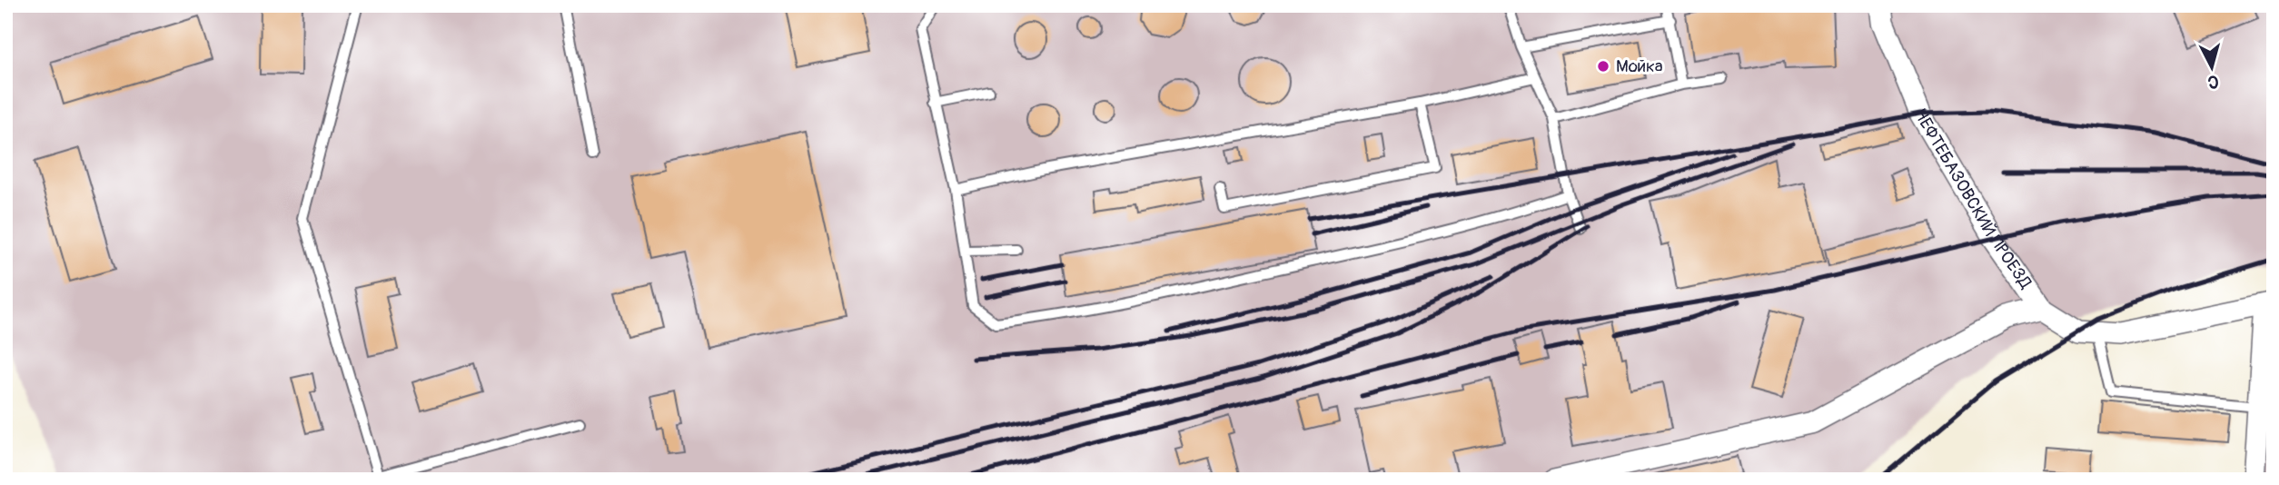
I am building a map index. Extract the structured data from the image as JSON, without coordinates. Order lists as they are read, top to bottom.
{
  "streets": {
    "street": ["НЕФТЕБАЗОВСКИЙ ПРОЕЗД"]
  },
  "places": ["Мойка"],
  "north": "bottom"
}
